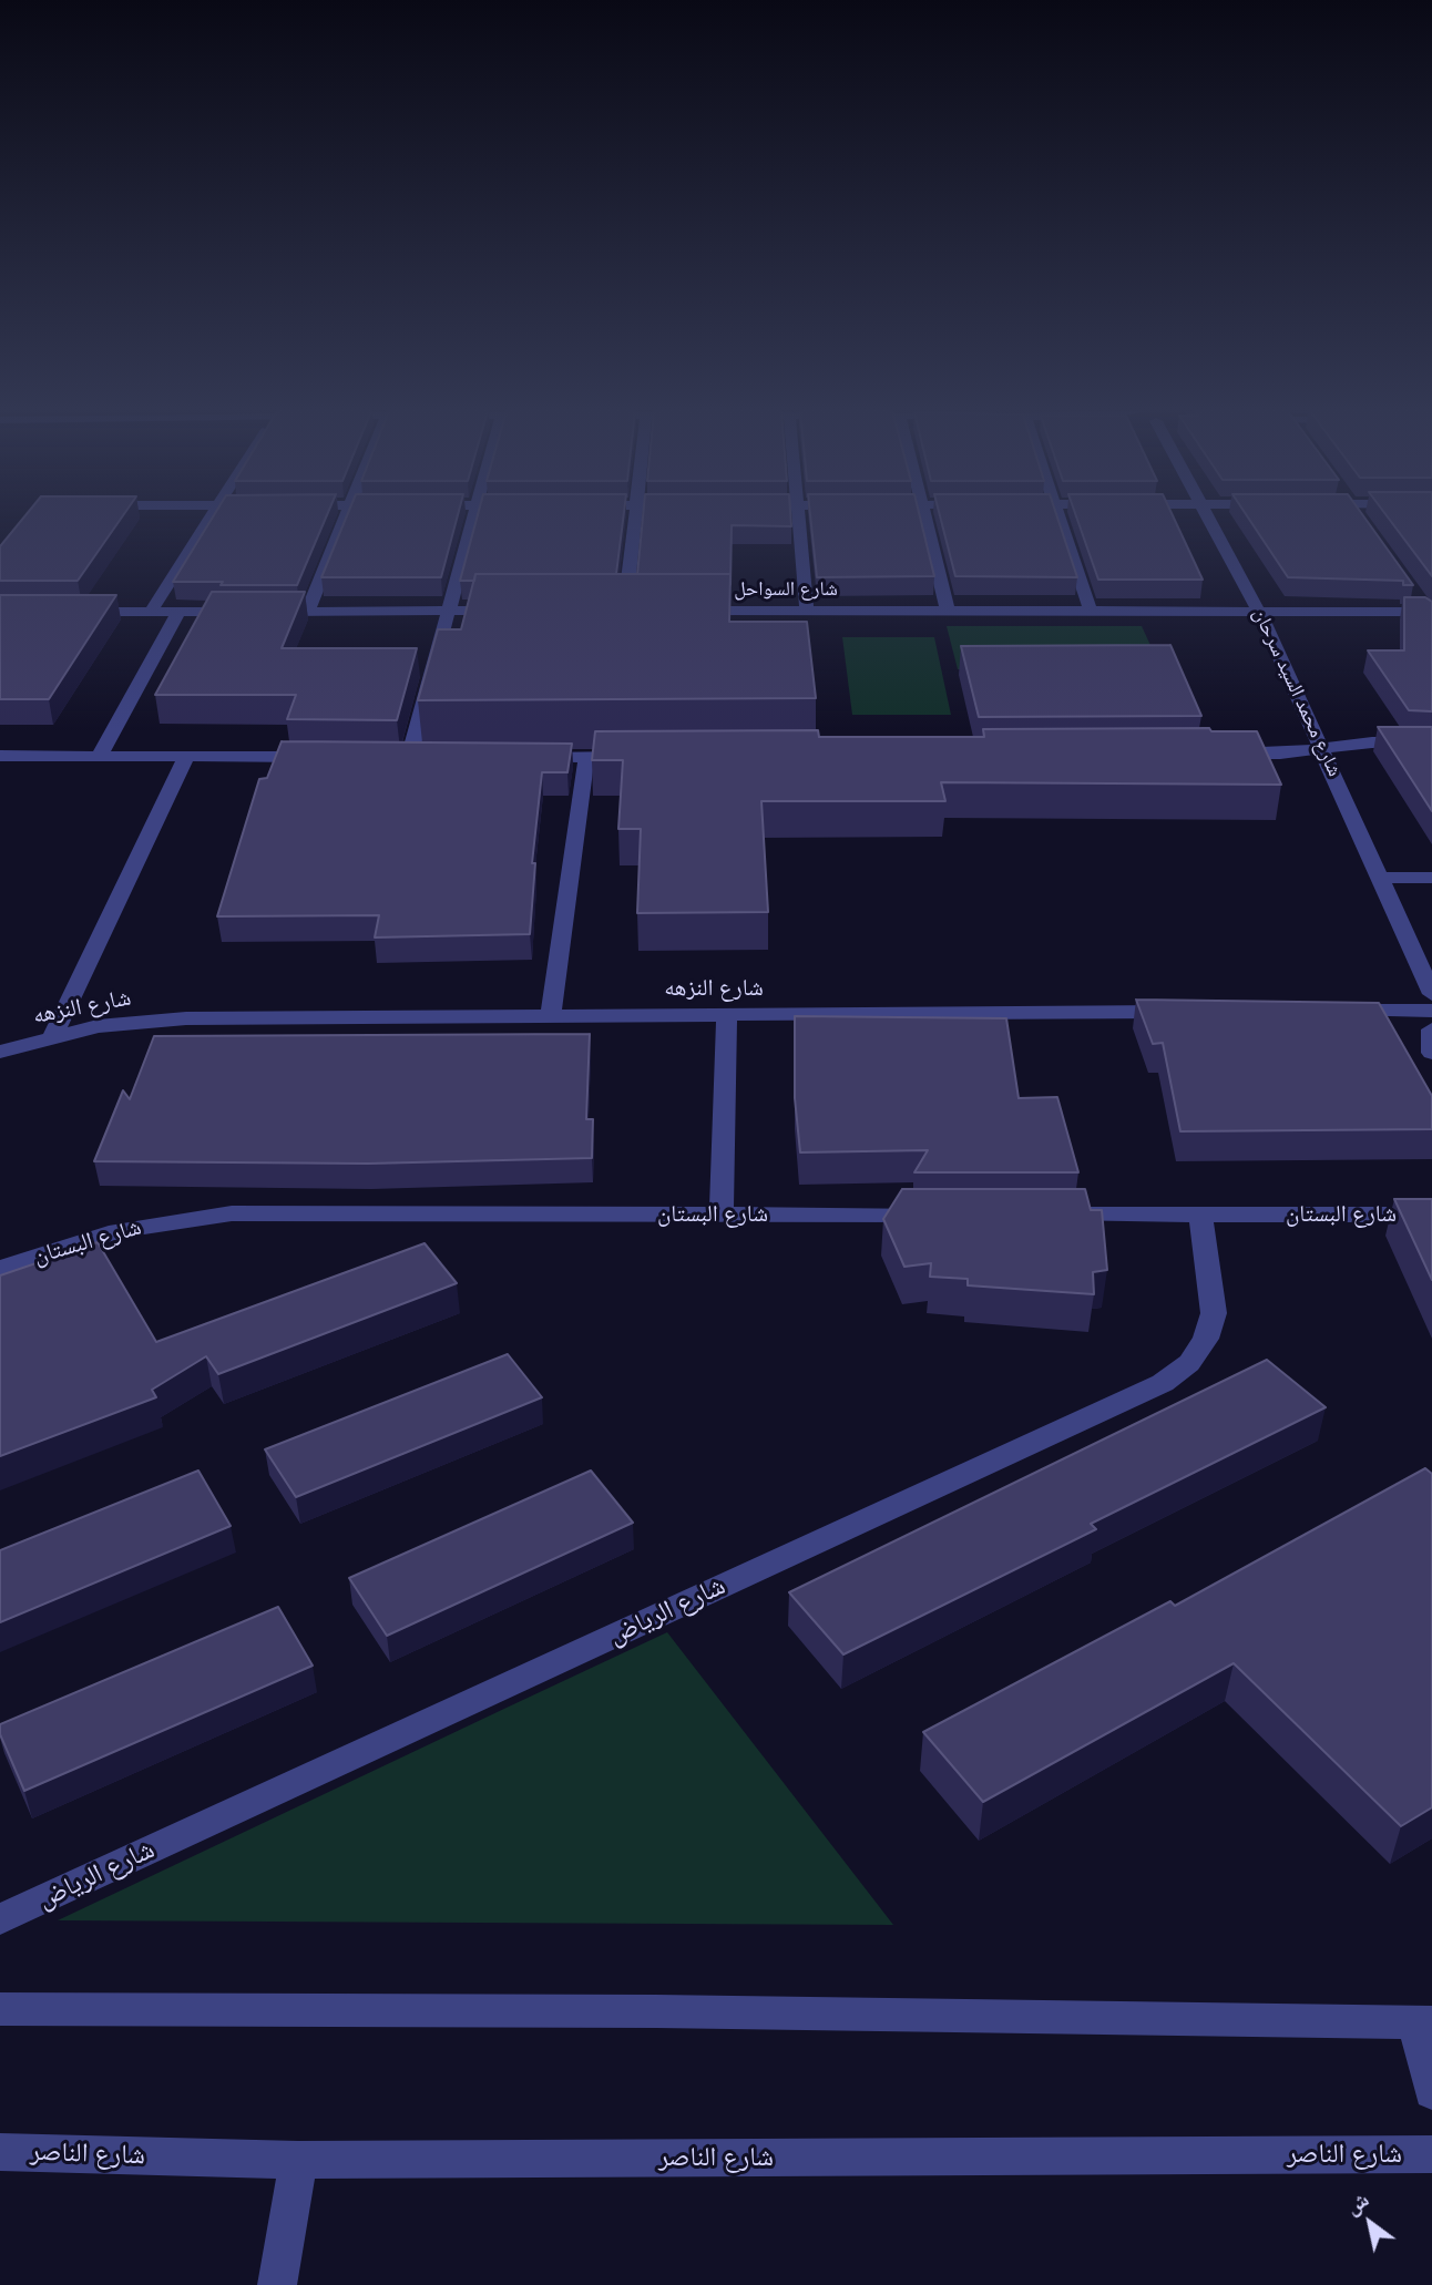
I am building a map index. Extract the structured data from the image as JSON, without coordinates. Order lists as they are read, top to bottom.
{
  "streets": {
    "street": [
      "شارع السواحل",
      "شارع محمد السيد سرحان",
      "شارع النزهه",
      "شارع البستان",
      "شارع الرياض",
      "شارع الناصر"
    ]
  },
  "crossings": [
    ["شارع السواحل", "شارع محمد السيد سرحان"],
    ["شارع البستان", "شارع الرياض"]
  ],
  "north": "top left"
}
